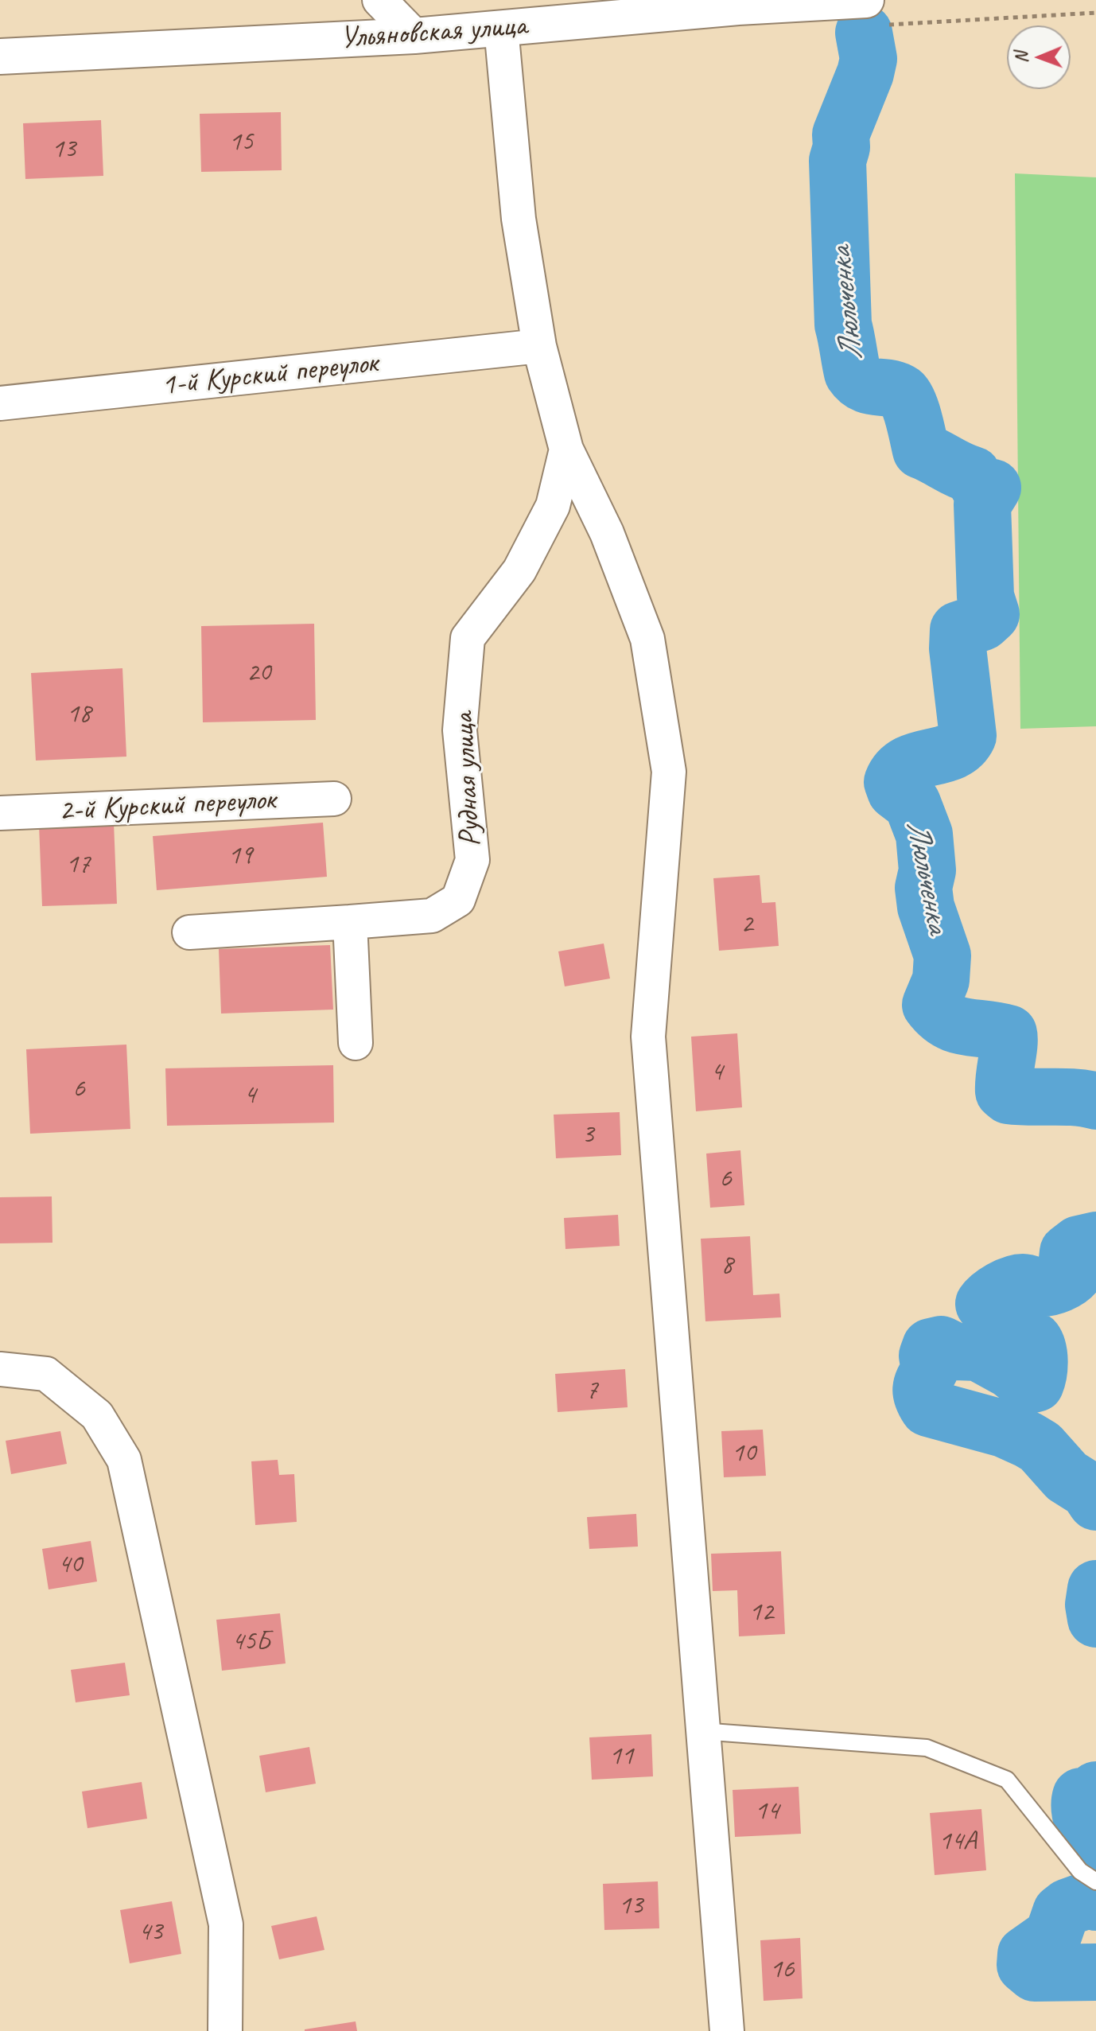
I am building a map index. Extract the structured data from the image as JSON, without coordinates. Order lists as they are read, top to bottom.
{
  "streets": {
    "main road": ["Ульяновская улица"],
    "street": ["1-й Курский переулок", "Рудная улица", "2-й Курский переулок"]
  },
  "water": ["Люльченка"],
  "house_numbers": [
    "15",
    "13",
    "20",
    "18",
    "19",
    "17",
    "2",
    "4",
    "6",
    "4",
    "3",
    "6",
    "8",
    "7",
    "10",
    "40",
    "12",
    "45Б",
    "11",
    "14",
    "14А",
    "13",
    "43",
    "16"
  ],
  "north": "left"
}
